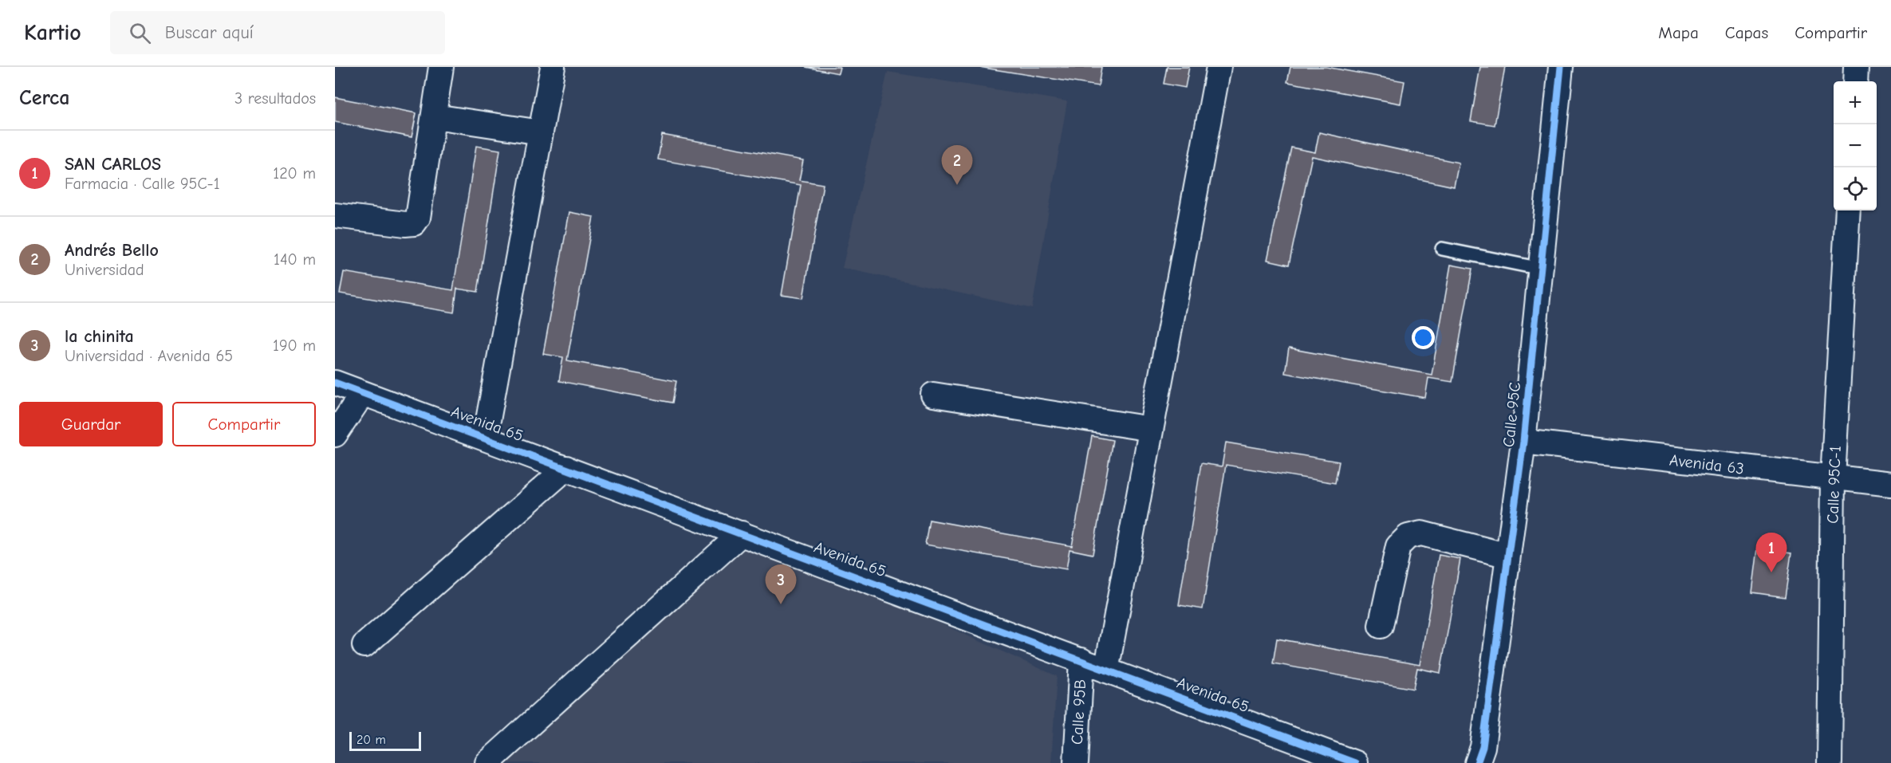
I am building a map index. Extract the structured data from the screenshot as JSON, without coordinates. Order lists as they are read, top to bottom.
{
  "streets": {
    "street": [
      "Calle 95C",
      "Avenida 65",
      "Avenida 63",
      "Calle 95C-1",
      "Calle 95B"
    ]
  },
  "crossings": [
    ["Calle 95C", "Avenida 63"],
    ["Avenida 65", "Calle 95B"],
    ["Avenida 63", "Calle 95C-1"]
  ],
  "scale_bar": "20 m",
  "page": {
    "header": "Kartio",
    "search": "Buscar aquí",
    "nav": ["Mapa", "Capas", "Compartir"],
    "heading": ["Cerca", "3 resultados"],
    "map_buttons": ["+", "−"],
    "list": [
      {
        "mark": "1",
        "name": "SAN CARLOS",
        "note": "Farmacia · Calle 95C-1",
        "value": "120 m"
      },
      {
        "mark": "2",
        "name": "Andrés Bello",
        "note": "Universidad",
        "value": "140 m"
      },
      {
        "mark": "3",
        "name": "la chinita",
        "note": "Universidad · Avenida 65",
        "value": "190 m"
      }
    ],
    "pins": ["2", "1", "3"],
    "buttons": ["Guardar", "Compartir"],
    "scale": "20 m"
  }
}
